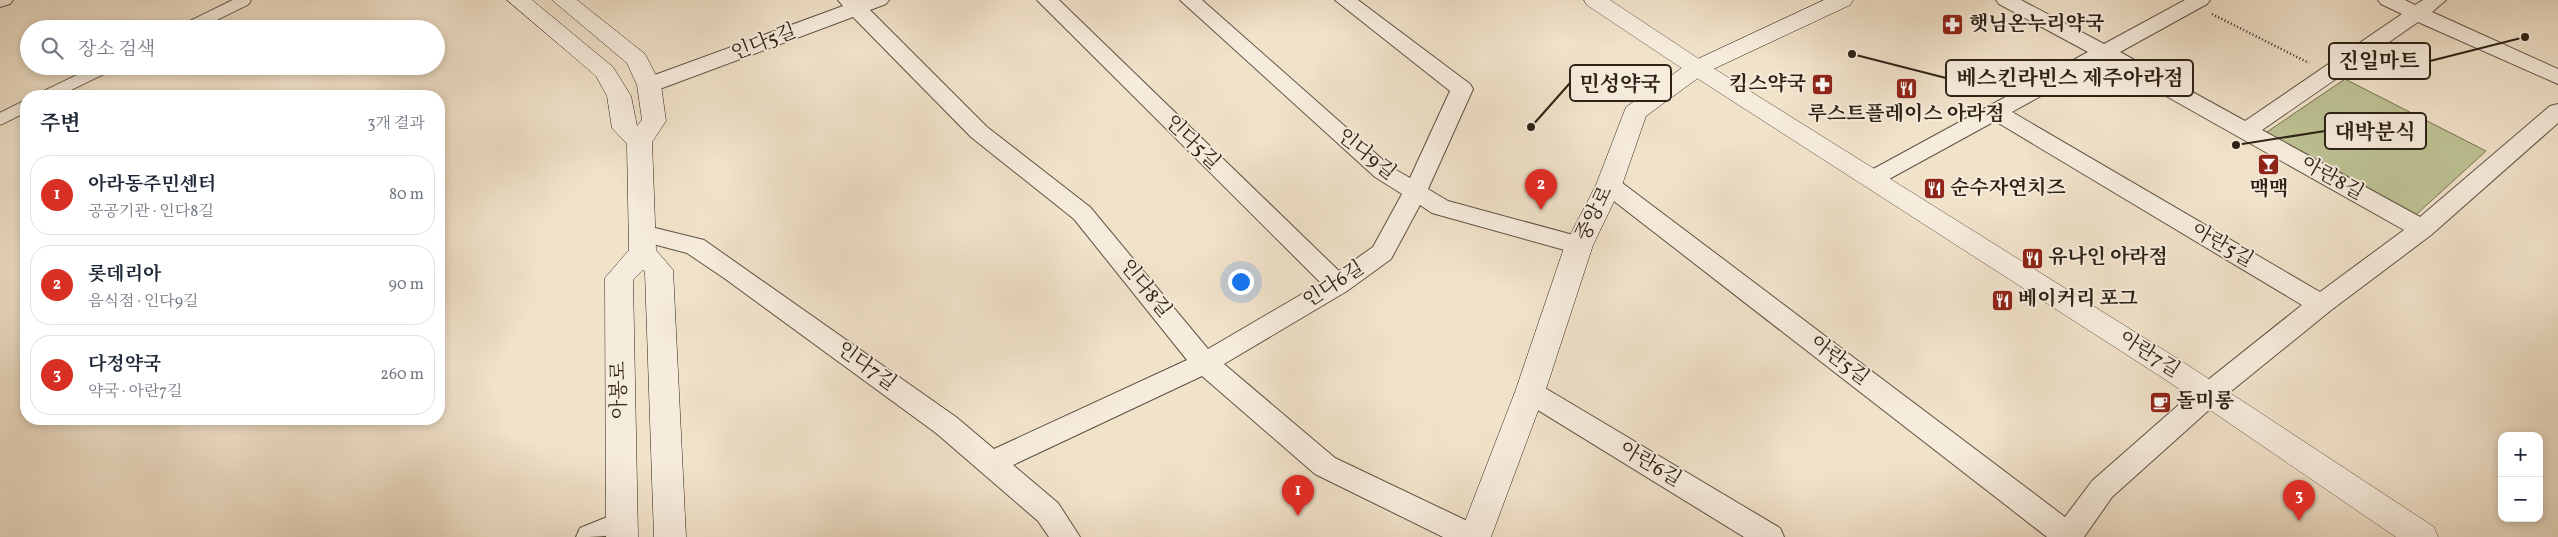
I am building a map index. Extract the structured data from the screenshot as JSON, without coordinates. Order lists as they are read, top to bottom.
{
  "streets": {
    "main road": ["중앙로", "아란7길", "아봉로"],
    "street": [
      "인다5길",
      "인다9길",
      "아란8길",
      "아란5길",
      "인다6길",
      "인다8길",
      "인다7길",
      "아란6길"
    ]
  },
  "crossings": [
    ["인다5길", "인다6길"],
    ["인다5길", "인다8길"],
    ["인다9길", "중앙로"],
    ["인다9길", "인다6길"],
    ["아란8길", "아란5길"],
    ["중앙로", "아란5길"],
    ["중앙로", "인다8길"],
    ["중앙로", "아란7길"],
    ["중앙로", "아란6길"],
    ["아란5길", "아란7길"],
    ["인다6길", "인다8길"],
    ["인다6길", "인다7길"],
    ["인다7길", "아봉로"]
  ],
  "places": {
    "pharmacy": ["햇님온누리약국", "킴스약국"],
    "other": [
      "진일마트",
      "베스킨라빈스 제주아라점",
      "민성약국",
      "대박분식"
    ],
    "restaurant": [
      "루스트플레이스 아라점",
      "순수자연치즈",
      "유나인 아라점",
      "베이커리 포그"
    ],
    "bar": ["맥맥"],
    "cafe": ["돌미롱"]
  },
  "page": {
    "search": "장소 검색",
    "heading": ["주변", "3개 결과"],
    "list": [
      {
        "mark": "1",
        "name": "아라동주민센터",
        "note": "공공기관 · 인다8길",
        "value": "80 m"
      },
      {
        "mark": "2",
        "name": "롯데리아",
        "note": "음식점 · 인다9길",
        "value": "90 m"
      },
      {
        "mark": "3",
        "name": "다정약국",
        "note": "약국 · 아란7길",
        "value": "260 m"
      }
    ],
    "pins": ["2", "1", "3"],
    "map_buttons": ["+", "−"]
  }
}
